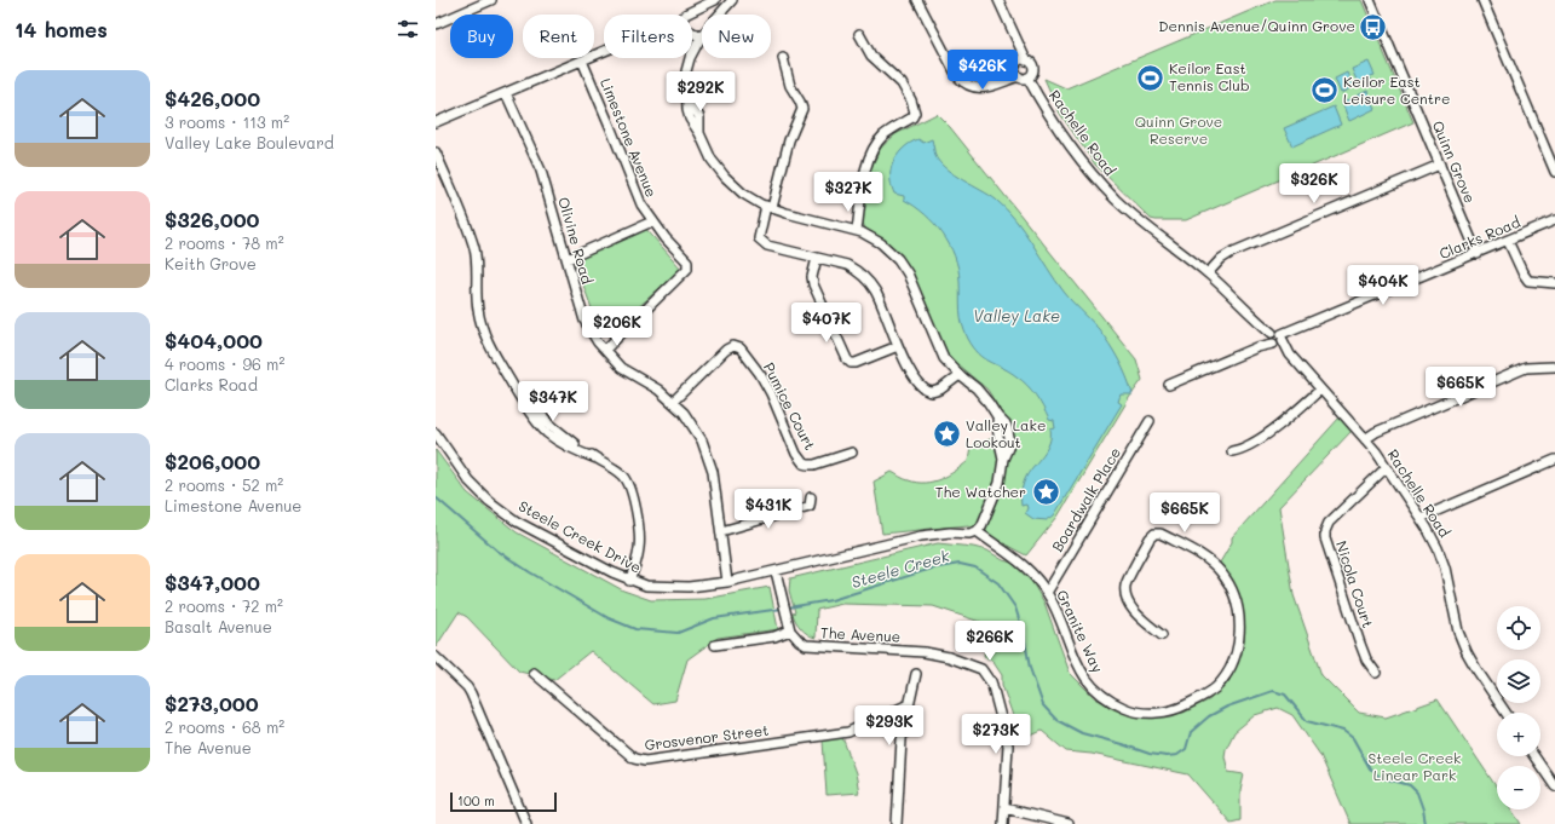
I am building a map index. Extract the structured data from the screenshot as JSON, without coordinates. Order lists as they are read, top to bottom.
{
  "streets": {
    "street": [
      "Rachelle Road",
      "Limestone Avenue",
      "Quinn Grove",
      "Clarks Road",
      "Olivine Road",
      "Pumice Court",
      "Boardwalk Place",
      "Steele Creek Drive",
      "Nicola Court",
      "Granite Way",
      "The Avenue",
      "Grosvenor Street"
    ]
  },
  "crossings": [
    ["Rachelle Road", "Clarks Road"],
    ["Rachelle Road", "Nicola Court"],
    ["Limestone Avenue", "Olivine Road"],
    ["Quinn Grove", "Clarks Road"],
    ["Olivine Road", "Pumice Court"],
    ["Olivine Road", "Steele Creek Drive"],
    ["Boardwalk Place", "Granite Way"],
    ["Steele Creek Drive", "Granite Way"]
  ],
  "water": ["Valley Lake", "Steele Creek"],
  "parks": ["Quinn Grove Reserve", "Steele Creek Linear Park"],
  "places": {
    "bus stop": ["Dennis Avenue/Quinn Grove"],
    "sports": ["Keilor East Tennis Club", "Keilor East Leisure Centre"],
    "place": ["Valley Lake Lookout", "The Watcher"]
  },
  "scale_bar": "100 m",
  "page": {
    "heading": "14 homes",
    "chip": [
      "Buy",
      "Rent",
      "Filters",
      "New"
    ],
    "price": [
      "$426K",
      "$292K",
      "$326K",
      "$327K",
      "$404K",
      "$407K",
      "$206K",
      "$665K",
      "$347K",
      "$431K",
      "$665K",
      "$266K",
      "$293K",
      "$273K"
    ],
    "list": [
      {
        "name": "$426,000",
        "note": "3 rooms · 113 m² · Valley Lake Boulevard"
      },
      {
        "name": "$326,000",
        "note": "2 rooms · 78 m² · Keith Grove"
      },
      {
        "name": "$404,000",
        "note": "4 rooms · 96 m² · Clarks Road"
      },
      {
        "name": "$206,000",
        "note": "2 rooms · 52 m² · Limestone Avenue"
      },
      {
        "name": "$347,000",
        "note": "2 rooms · 72 m² · Basalt Avenue"
      },
      {
        "name": "$273,000",
        "note": "2 rooms · 68 m² · The Avenue"
      }
    ],
    "map_buttons": ["+", "−"],
    "scale": "100 m"
  }
}
